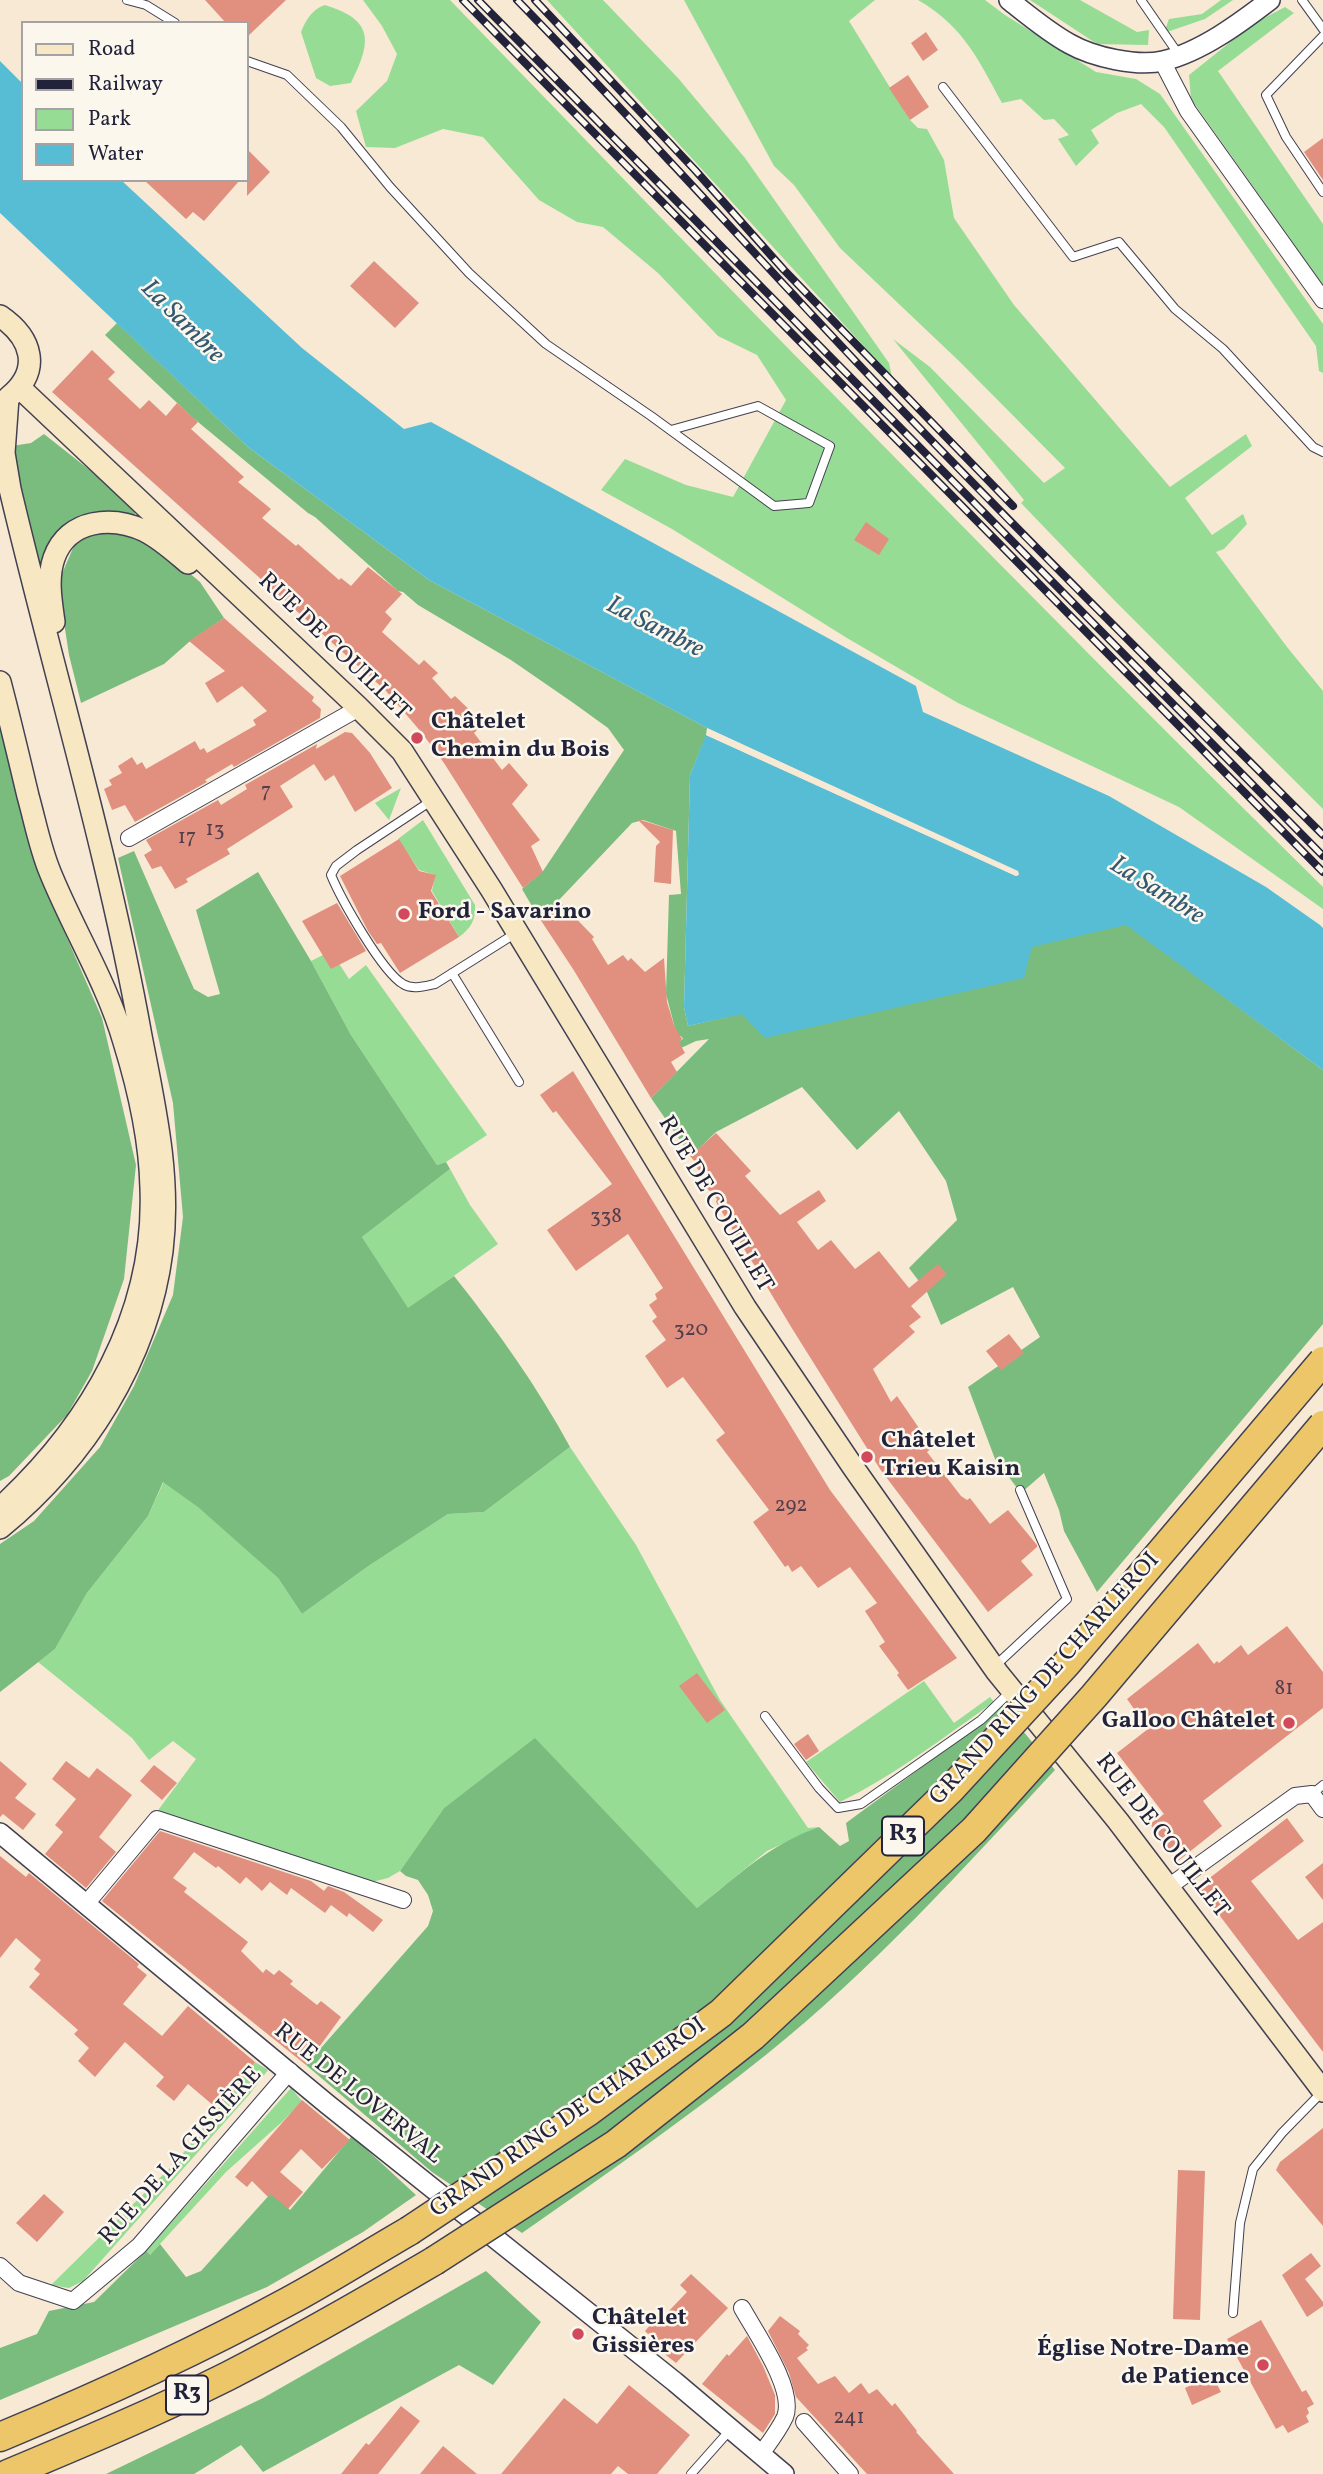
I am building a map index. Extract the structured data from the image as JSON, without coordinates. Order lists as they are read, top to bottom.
{
  "streets": {
    "highway": ["GRAND RING DE CHARLEROI", "R3"],
    "main road": ["RUE DE COUILLET"],
    "street": ["RUE DE LOVERVAL", "RUE DE LA GISSIÈRE"]
  },
  "crossings": [
    ["RUE DE LOVERVAL", "RUE DE LA GISSIÈRE"]
  ],
  "water": ["La Sambre"],
  "places": [
    "Châtelet Chemin du Bois",
    "Ford - Savarino",
    "Châtelet Trieu Kaisin",
    "Galloo Châtelet",
    "Châtelet Gissières",
    "Église Notre-Dame de Patience"
  ],
  "house_numbers": [
    "7",
    "13",
    "17",
    "338",
    "320",
    "292",
    "81",
    "241"
  ],
  "legend": [
    "Road",
    "Railway",
    "Park",
    "Water"
  ]
}
